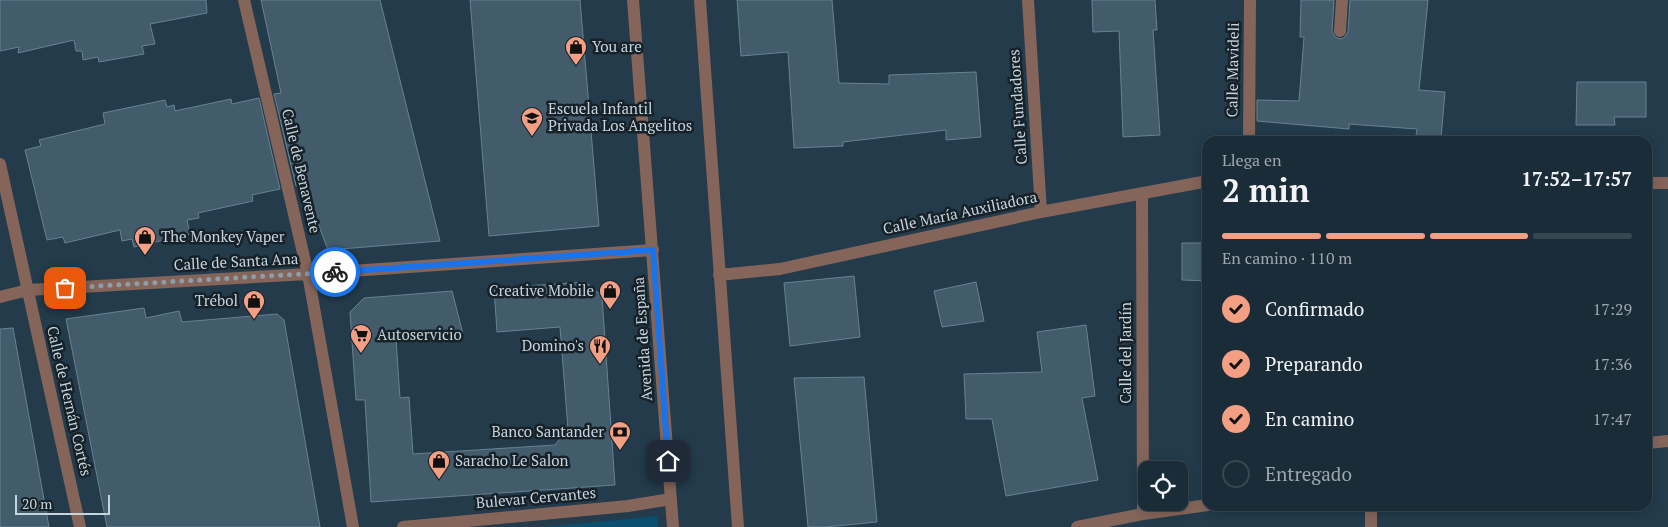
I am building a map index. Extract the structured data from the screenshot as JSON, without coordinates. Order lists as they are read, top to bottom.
{
  "streets": {
    "street": [
      "Calle Mavideli",
      "Calle Fundadores",
      "Calle de Benavente",
      "Calle María Auxiliadora",
      "Calle de Santa Ana",
      "Avenida de España",
      "Calle del Jardín",
      "Calle de Hernán Cortés",
      "Bulevar Cervantes"
    ]
  },
  "crossings": [
    ["Calle Fundadores", "Calle María Auxiliadora"],
    ["Calle de Benavente", "Calle de Santa Ana"],
    ["Calle María Auxiliadora", "Calle del Jardín"],
    ["Calle de Santa Ana", "Avenida de España"],
    ["Calle de Santa Ana", "Calle de Hernán Cortés"],
    ["Avenida de España", "Bulevar Cervantes"]
  ],
  "places": {
    "shop": [
      "You are",
      "The Monkey Vaper",
      "Creative Mobile",
      "Trébol",
      "Saracho Le Salon"
    ],
    "school or university": ["Escuela Infantil Privada Los Angelitos"],
    "supermarket": ["Autoservicio"],
    "restaurant": ["Domino's"],
    "bank": ["Banco Santander"]
  },
  "scale_bar": "20 m",
  "page": {
    "heading": ["2 min", "Llega en", "17:52–17:57"],
    "bar": "En camino · 110 m",
    "list": [
      ["Confirmado", "17:29"],
      ["Preparando", "17:36"],
      ["En camino", "17:47"],
      "Entregado"
    ],
    "scale": "20 m"
  }
}
